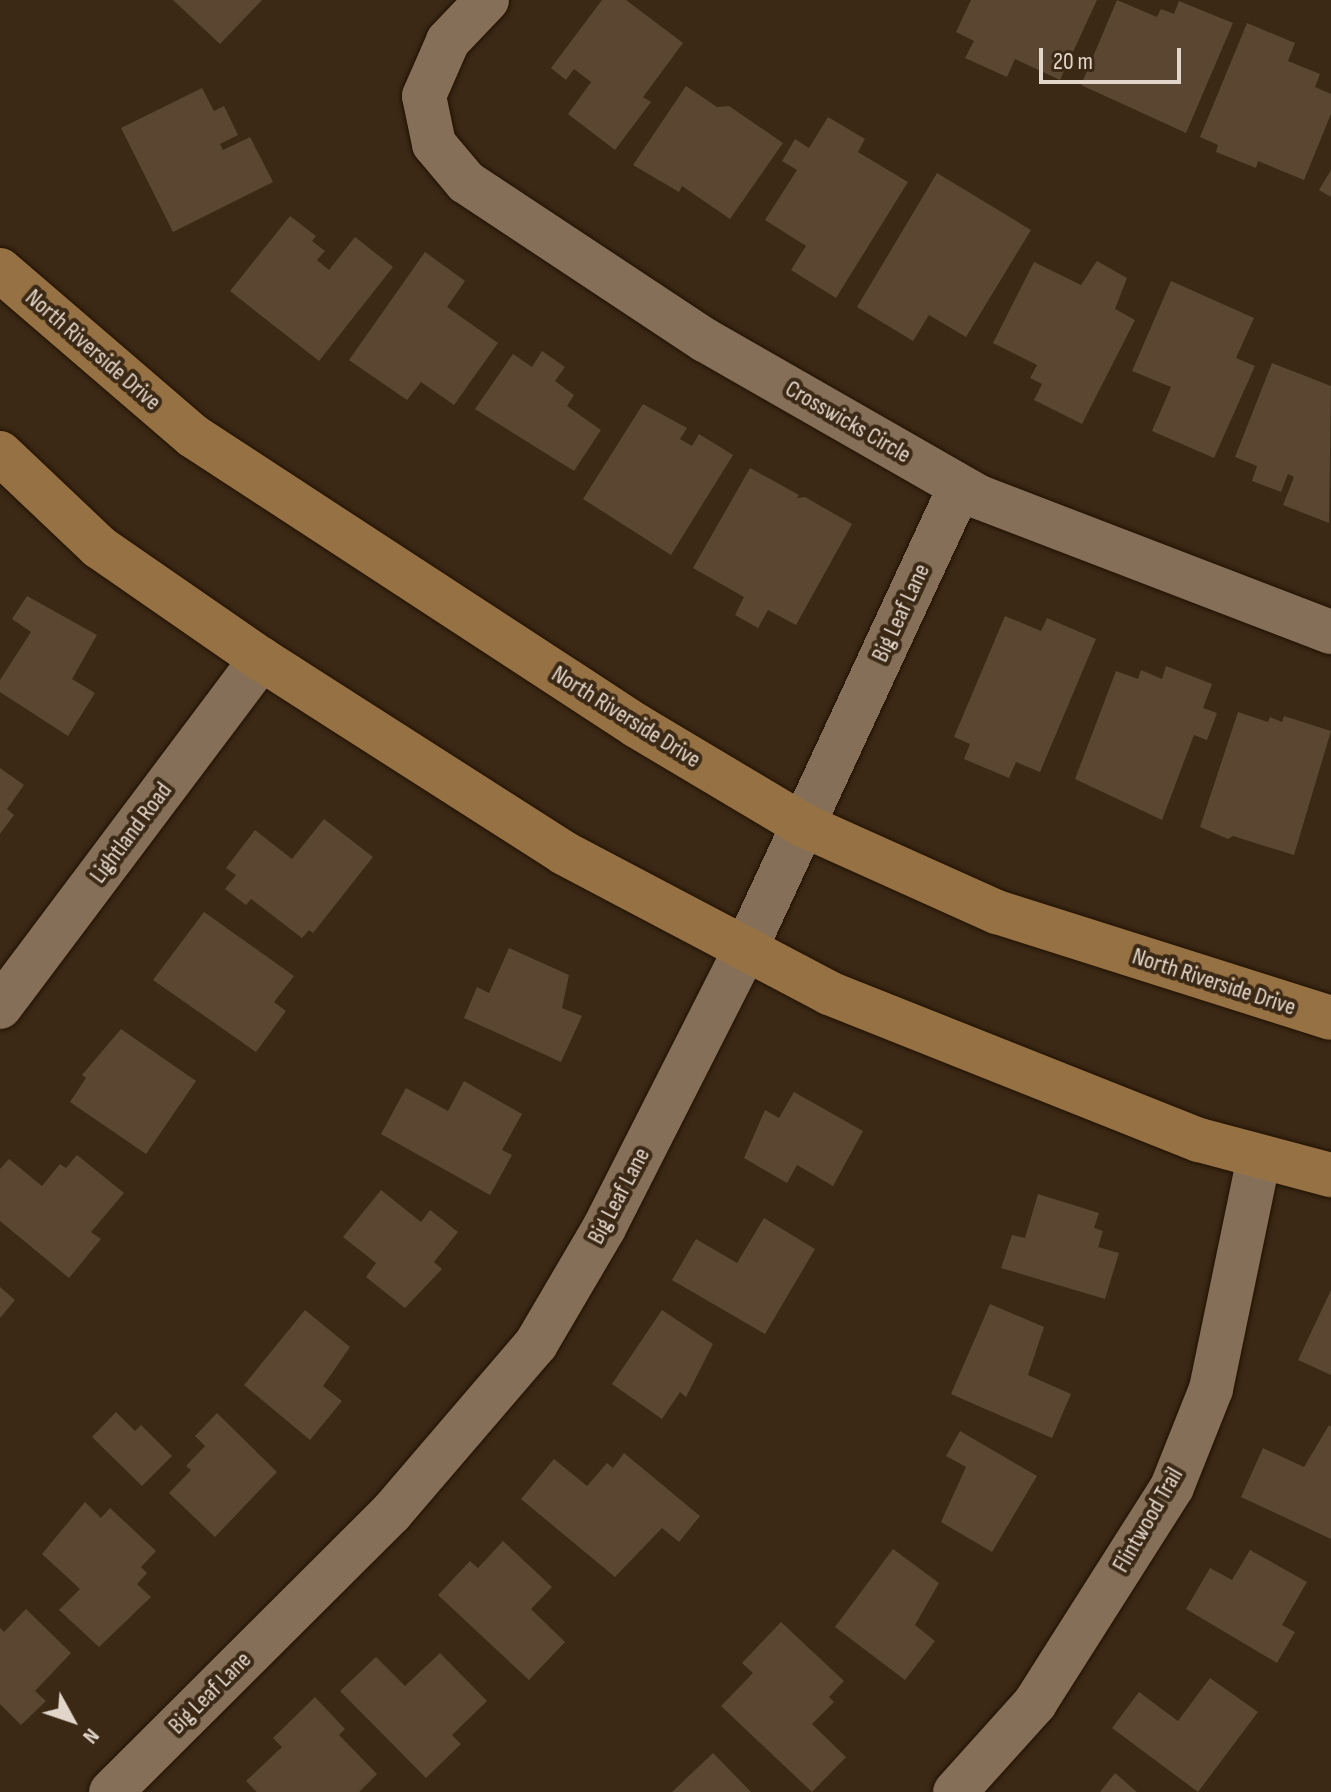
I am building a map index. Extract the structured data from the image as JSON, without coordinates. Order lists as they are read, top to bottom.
{
  "streets": {
    "main road": ["North Riverside Drive"],
    "street": [
      "Crosswicks Circle",
      "Big Leaf Lane",
      "Lightland Road",
      "Flintwood Trail"
    ]
  },
  "crossings": [
    ["North Riverside Drive", "Big Leaf Lane"],
    ["Crosswicks Circle", "Big Leaf Lane"]
  ],
  "scale_bar": "20 m",
  "north": "bottom right"
}
